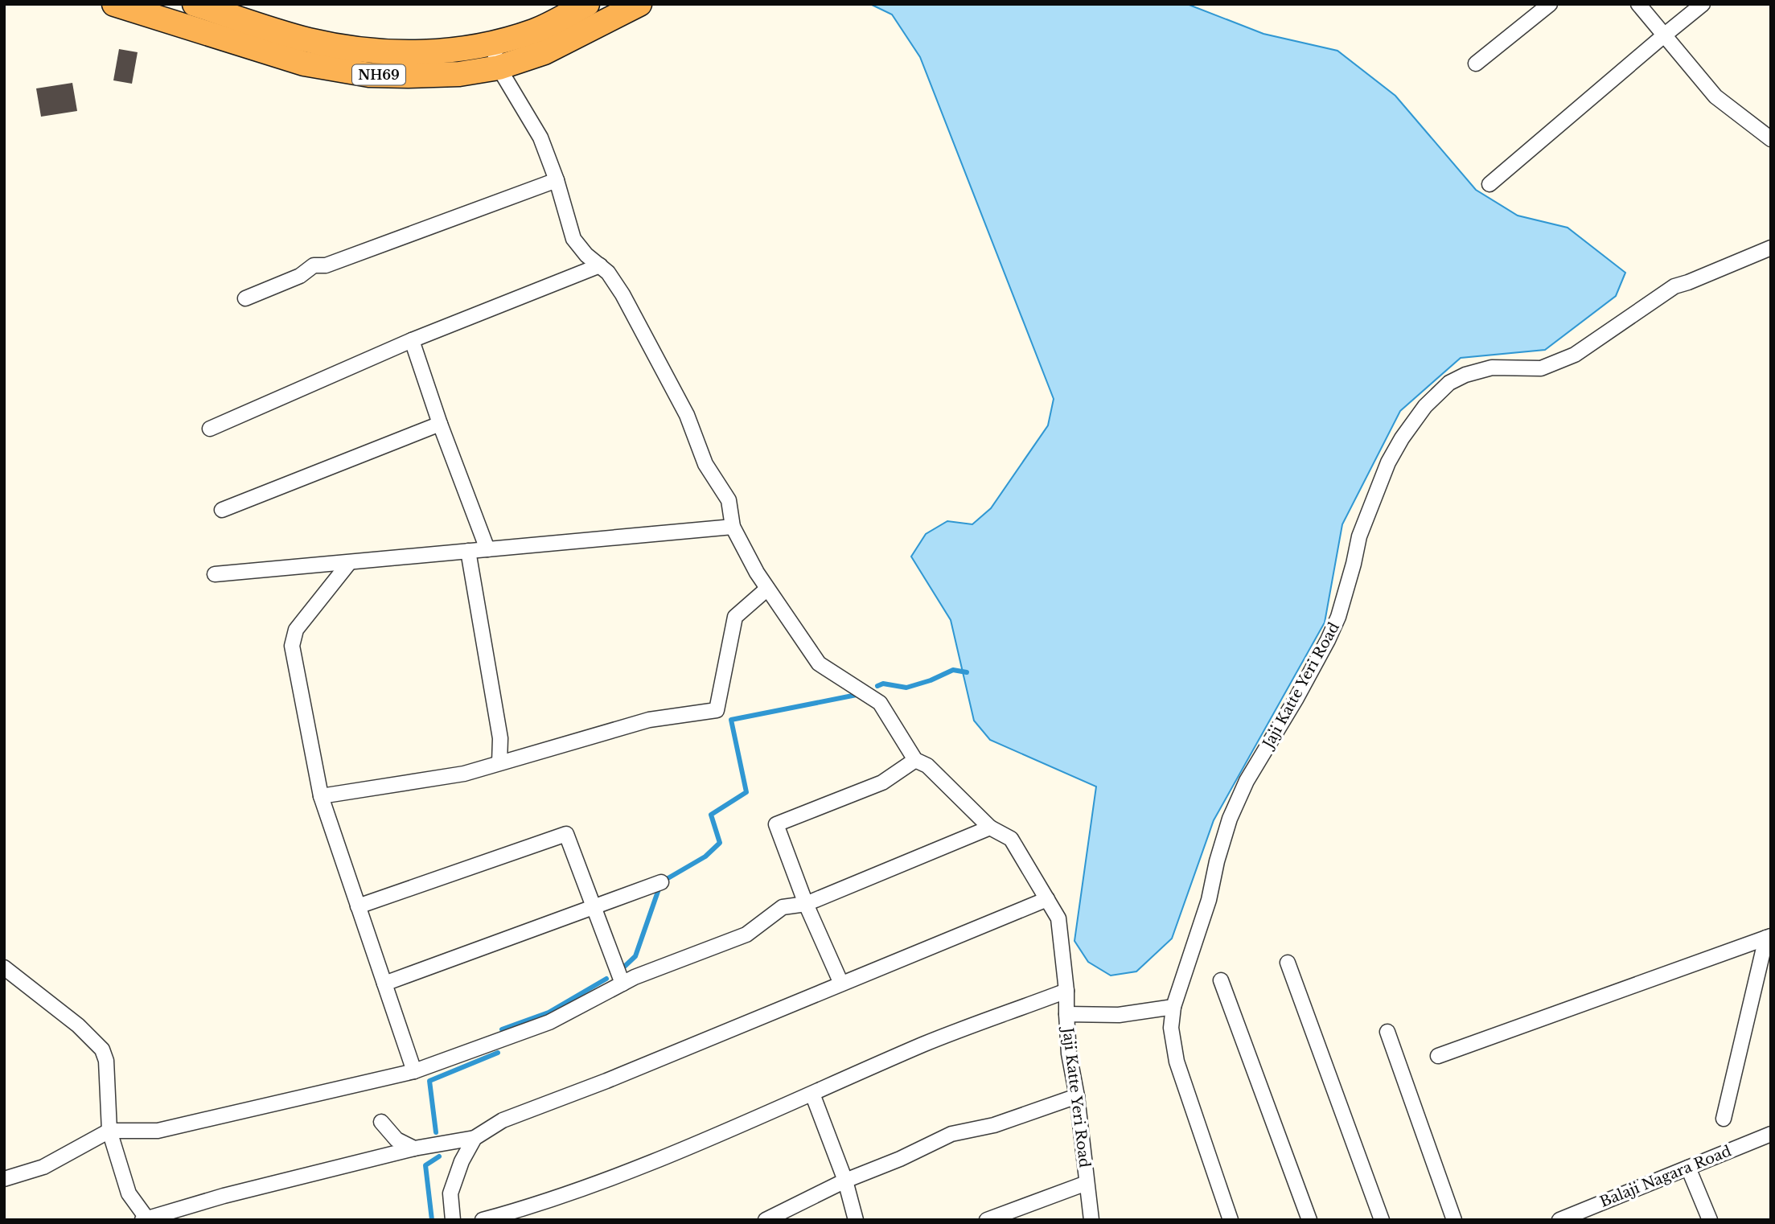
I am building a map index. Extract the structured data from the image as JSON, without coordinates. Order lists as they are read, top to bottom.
{
  "streets": {
    "highway": ["NH69"],
    "street": ["Jaji Katte Yeri Road", "Balaji Nagara Road"]
  }
}
